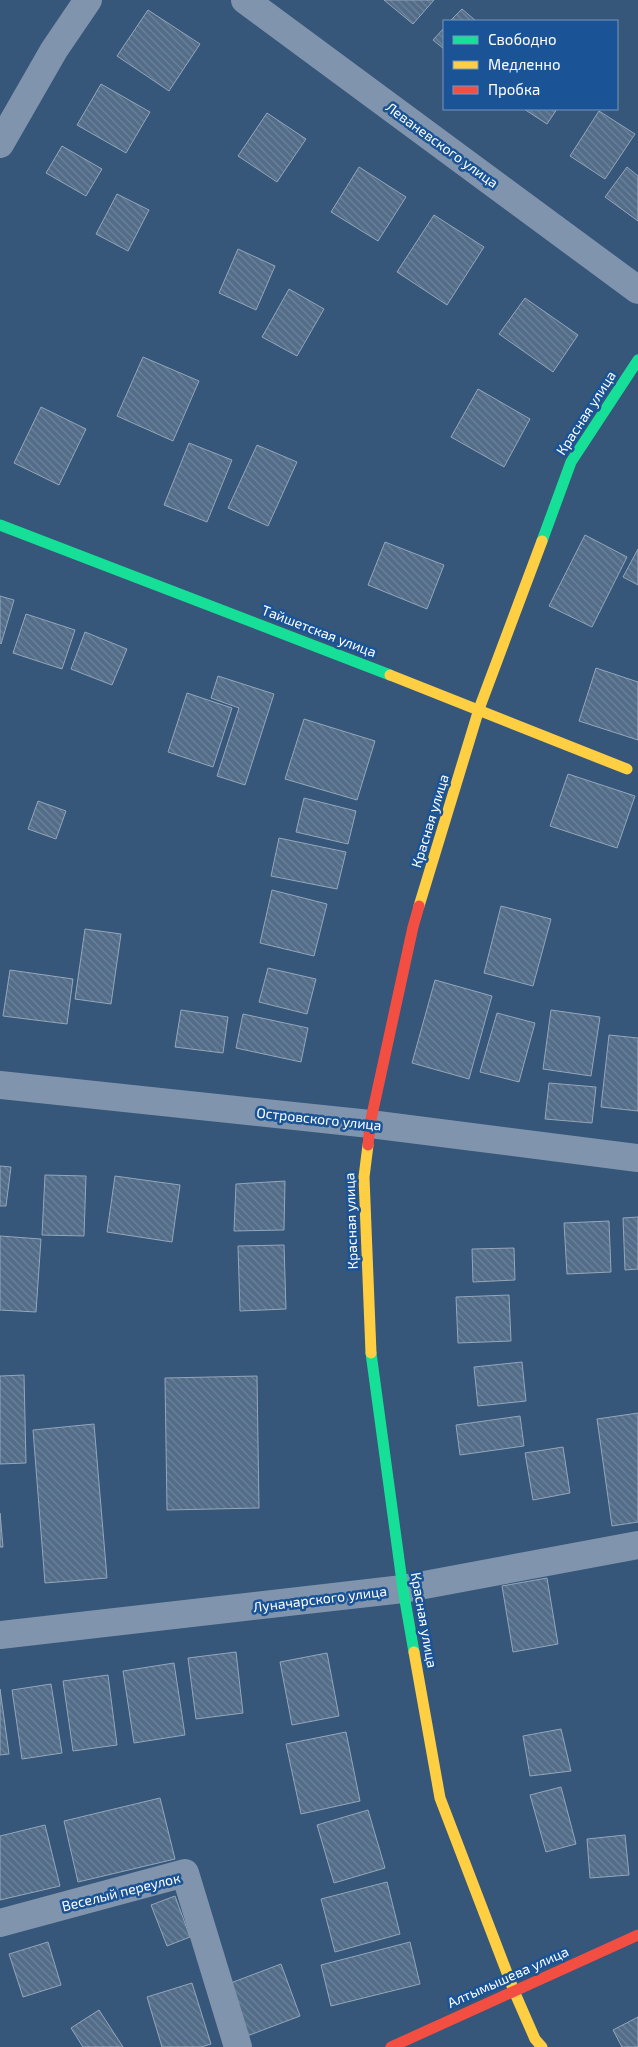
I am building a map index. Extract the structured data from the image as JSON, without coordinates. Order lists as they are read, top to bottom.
{
  "streets": {
    "street": [
      "Леваневского улица",
      "Красная улица",
      "Тайшетская улица",
      "Островского улица",
      "Луначарского улица",
      "Веселый переулок",
      "Алтымышева улица"
    ]
  },
  "crossings": [
    ["Красная улица", "Тайшетская улица"],
    ["Красная улица", "Островского улица"],
    ["Красная улица", "Луначарского улица"],
    ["Красная улица", "Алтымышева улица"]
  ],
  "legend": ["Свободно", "Медленно", "Пробка"]
}
